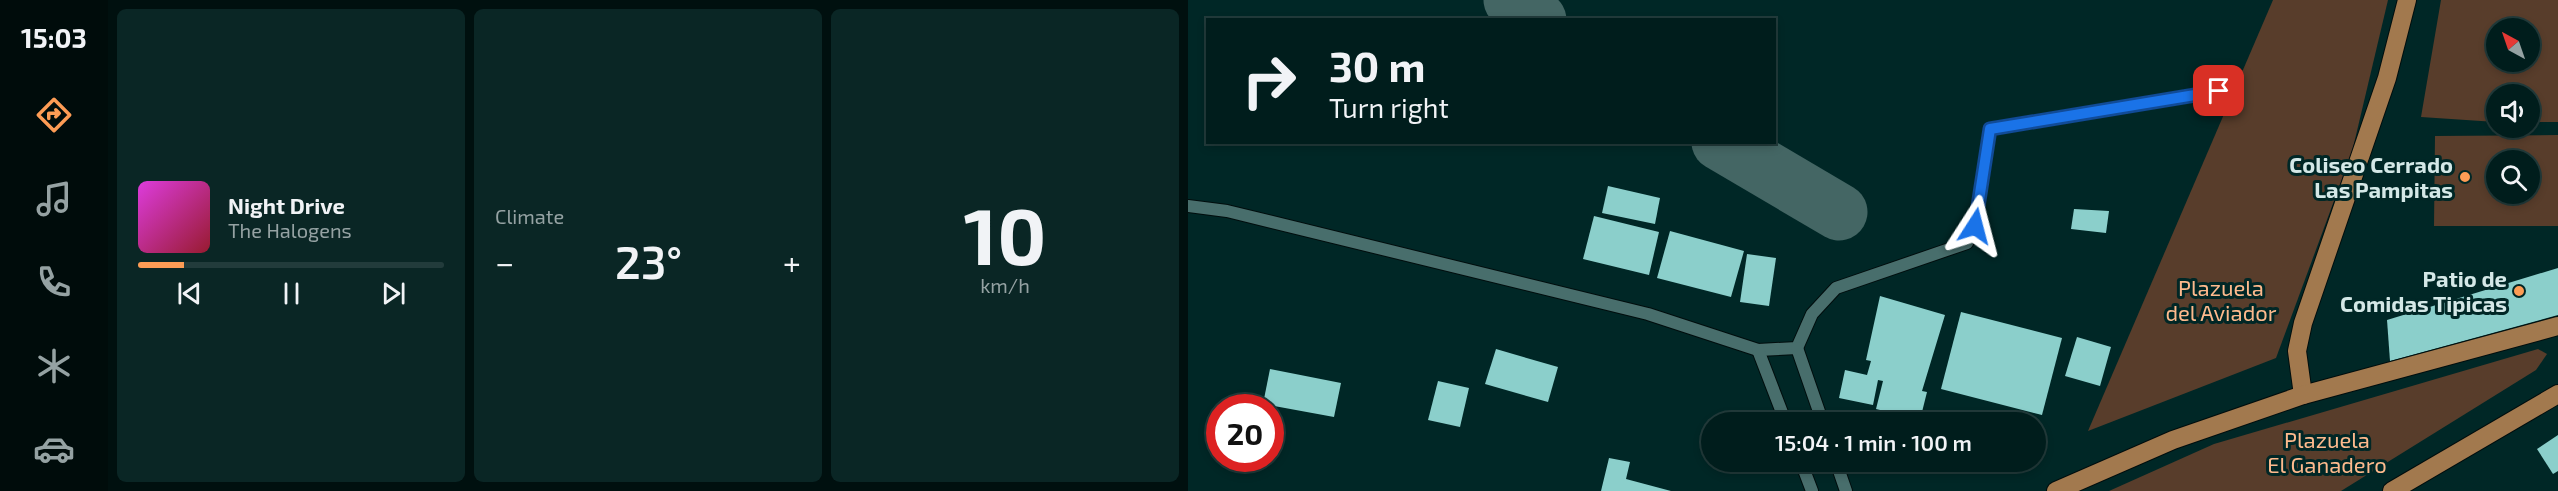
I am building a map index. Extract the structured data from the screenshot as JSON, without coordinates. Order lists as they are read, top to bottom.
{
  "parks": ["Plazuela del Aviador", "Plazuela El Ganadero"],
  "places": ["Coliseo Cerrado Las Pampitas", "Patio de Comidas Tipicas"],
  "north": "top left",
  "page": {
    "tabs": "15:03",
    "tile": [
      "Climate",
      ["10", "km/h"]
    ],
    "turn": ["30 m", "Turn right"],
    "song": ["Night Drive", "The Halogens"],
    "heat": ["−", "23°", "+"],
    "limit": "20",
    "trip": "15:04 · 1 min · 100 m"
  }
}
